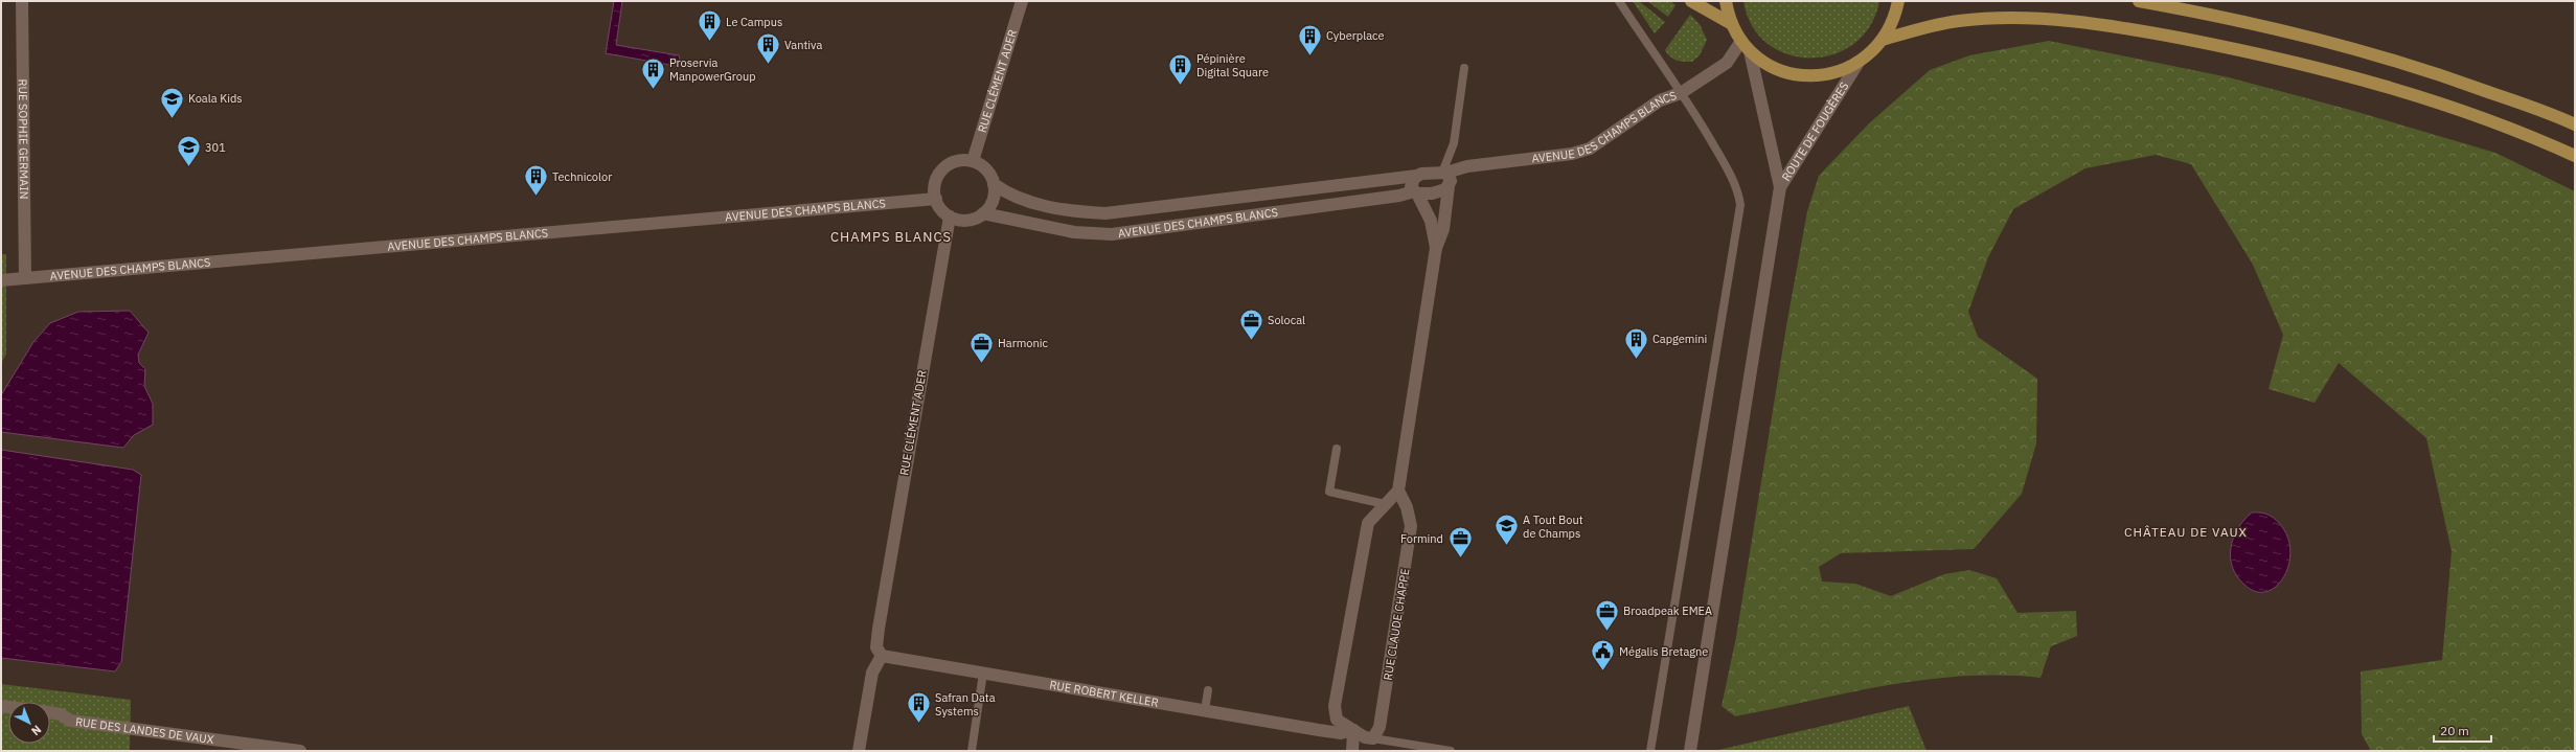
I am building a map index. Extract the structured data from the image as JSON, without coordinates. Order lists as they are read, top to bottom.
{
  "streets": {
    "street": [
      "RUE CLÉMENT ADER",
      "AVENUE DES CHAMPS BLANCS",
      "ROUTE DE FOUGÈRES",
      "RUE SOPHIE GERMAIN",
      "RUE CLAUDE CHAPPE",
      "RUE ROBERT KELLER",
      "RUE DES LANDES DE VAUX"
    ]
  },
  "crossings": [
    ["RUE CLÉMENT ADER", "AVENUE DES CHAMPS BLANCS"],
    ["RUE CLÉMENT ADER", "RUE ROBERT KELLER"],
    ["AVENUE DES CHAMPS BLANCS", "RUE SOPHIE GERMAIN"]
  ],
  "districts": ["CHAMPS BLANCS", "CHÂTEAU DE VAUX"],
  "places": {
    "building": [
      "Le Campus",
      "Cyberplace",
      "Vantiva",
      "Pépinière Digital Square",
      "Proservia ManpowerGroup",
      "Technicolor",
      "Capgemini",
      "Safran Data Systems"
    ],
    "school or university": ["Koala Kids", "301", "A Tout Bout de Champs"],
    "office": [
      "Solocal",
      "Harmonic",
      "Formind",
      "Broadpeak EMEA"
    ],
    "public building": ["Mégalis Bretagne"]
  },
  "scale_bar": "20 m",
  "north": "bottom right"
}
